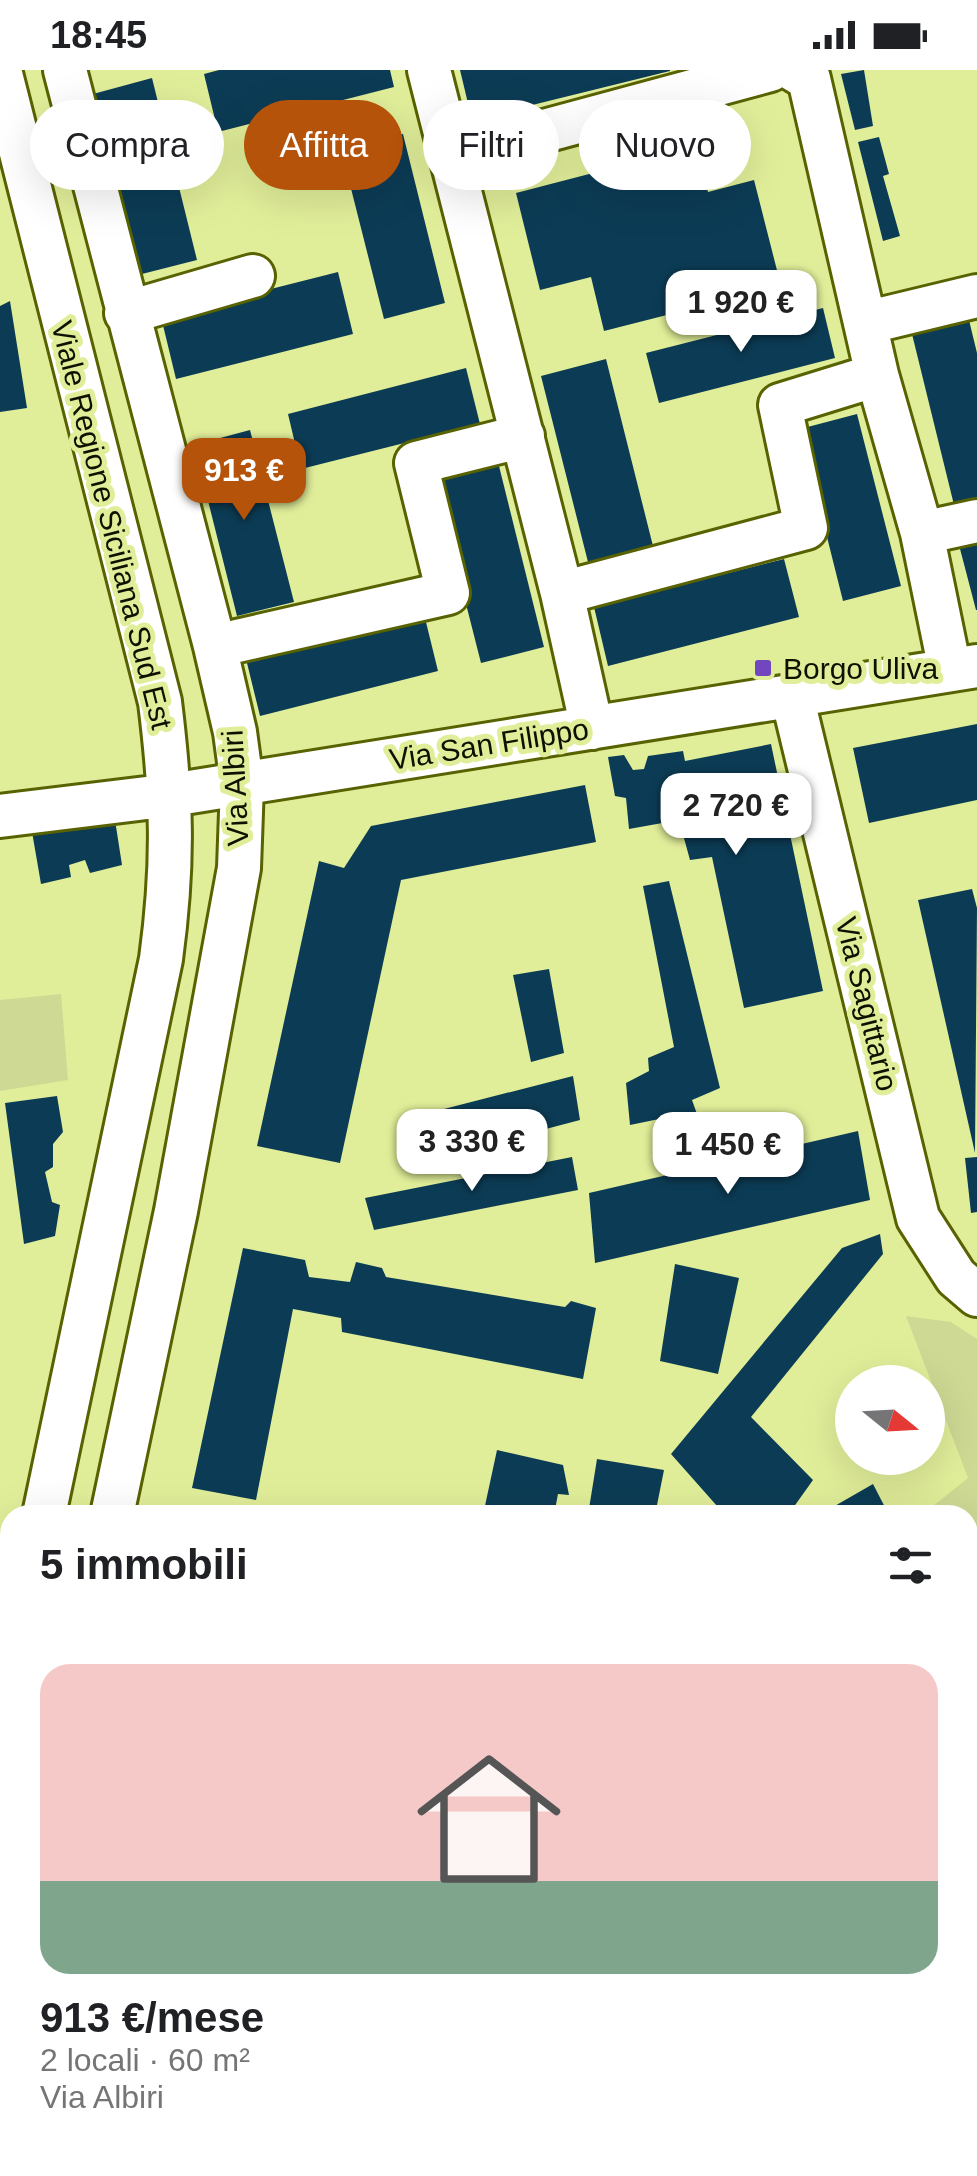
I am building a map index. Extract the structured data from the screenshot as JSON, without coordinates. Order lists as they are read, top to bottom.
{
  "streets": {
    "street": [
      "Viale Regione Siciliana Sud Est",
      "Via San Filippo",
      "Via Albiri",
      "Via Sagittario"
    ]
  },
  "crossings": [
    ["Viale Regione Siciliana Sud Est", "Via San Filippo"],
    ["Via San Filippo", "Via Albiri"],
    ["Via San Filippo", "Via Sagittario"]
  ],
  "places": {
    "transit": ["Borgo Uliva"]
  },
  "north": "right",
  "page": {
    "status": "18:45",
    "chip": [
      "Compra",
      "Affitta",
      "Filtri",
      "Nuovo"
    ],
    "price": [
      "1 920 €",
      "913 €",
      "2 720 €",
      "3 330 €",
      "1 450 €"
    ],
    "heading": "5 immobili",
    "list": [
      {
        "name": "913 €/mese",
        "note": "2 locali · 60 m² · Via Albiri"
      }
    ]
  }
}
